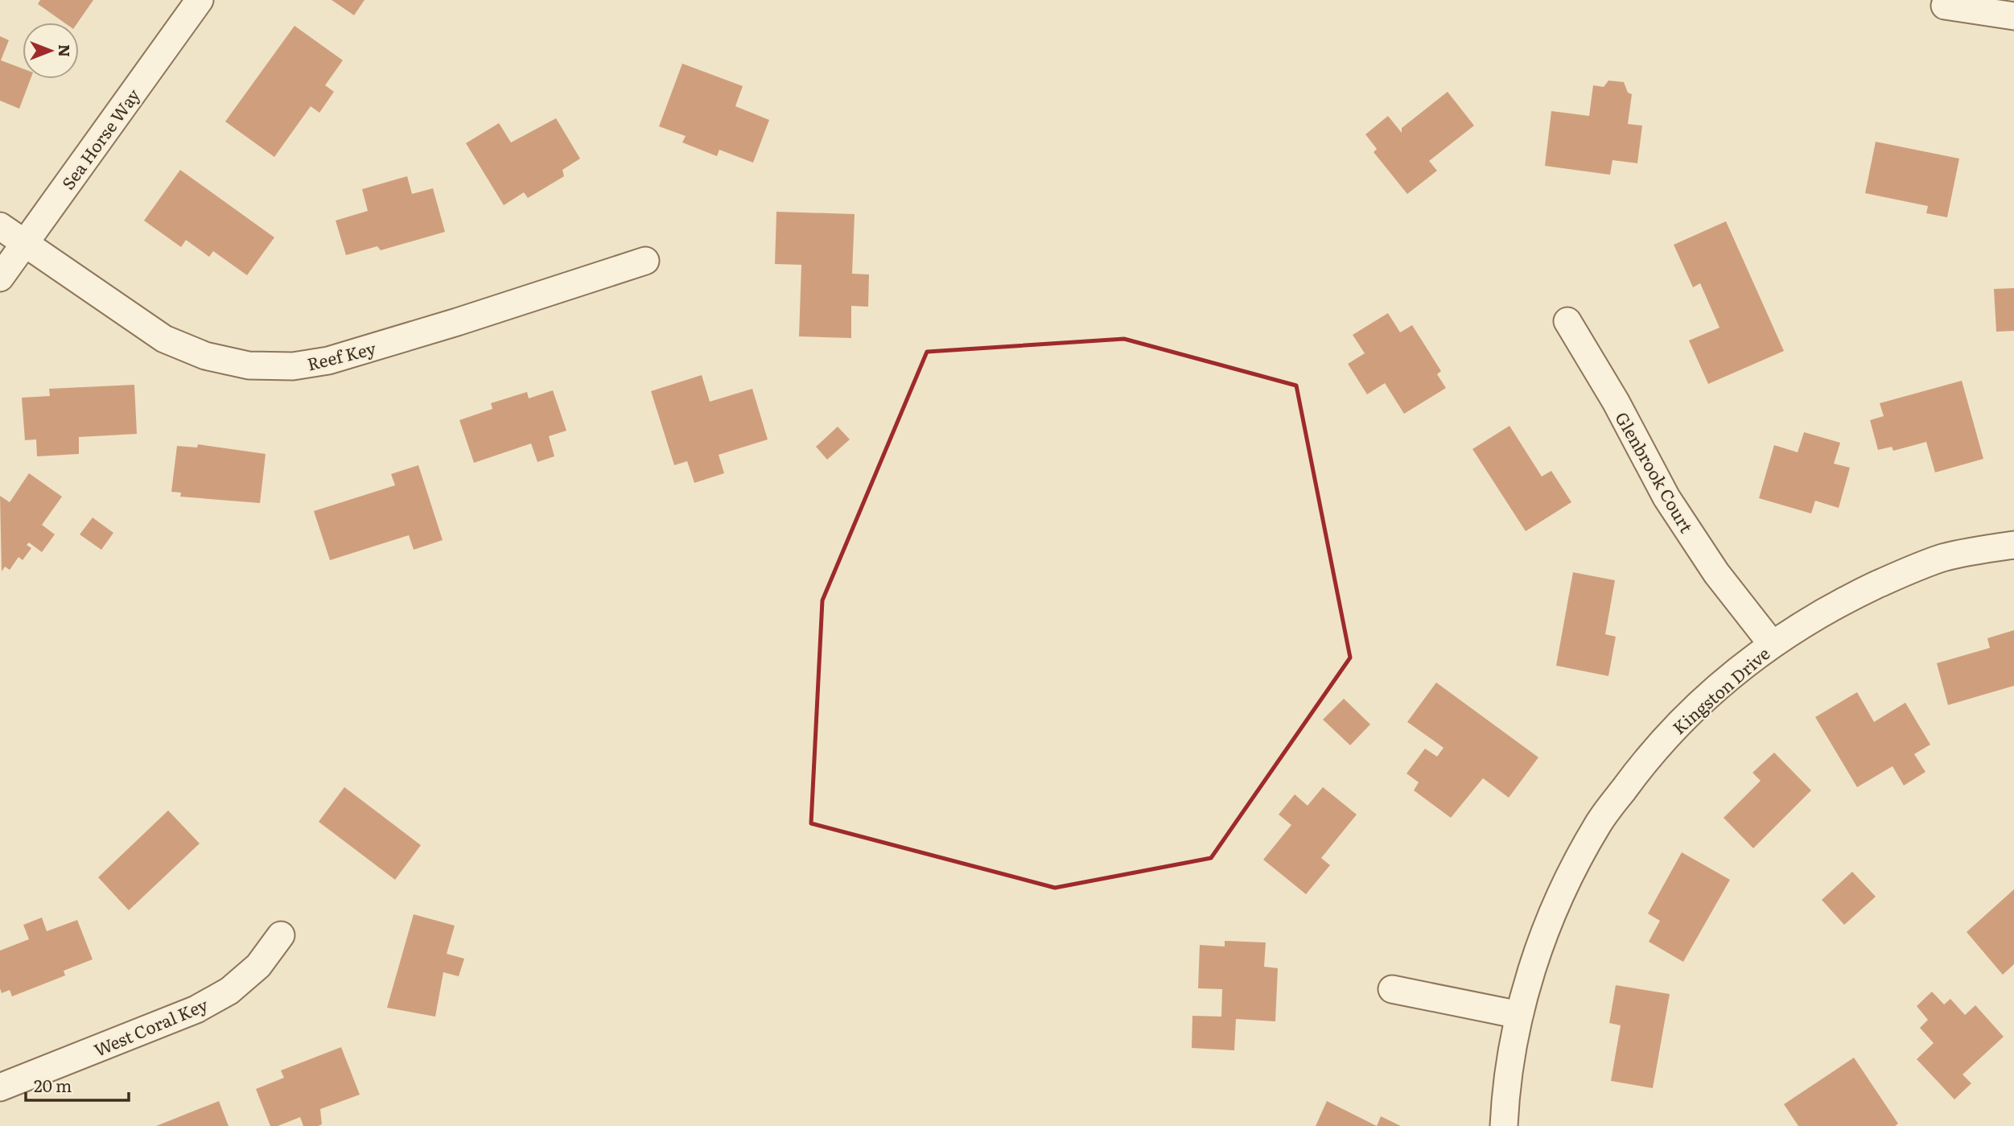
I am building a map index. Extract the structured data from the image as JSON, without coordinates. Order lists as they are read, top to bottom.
{
  "streets": {
    "street": [
      "Sea Horse Way",
      "Reef Key",
      "Glenbrook Court",
      "Kingston Drive",
      "West Coral Key"
    ]
  },
  "crossings": [
    ["Sea Horse Way", "Reef Key"],
    ["Glenbrook Court", "Kingston Drive"]
  ],
  "scale_bar": "20 m",
  "north": "right"
}
